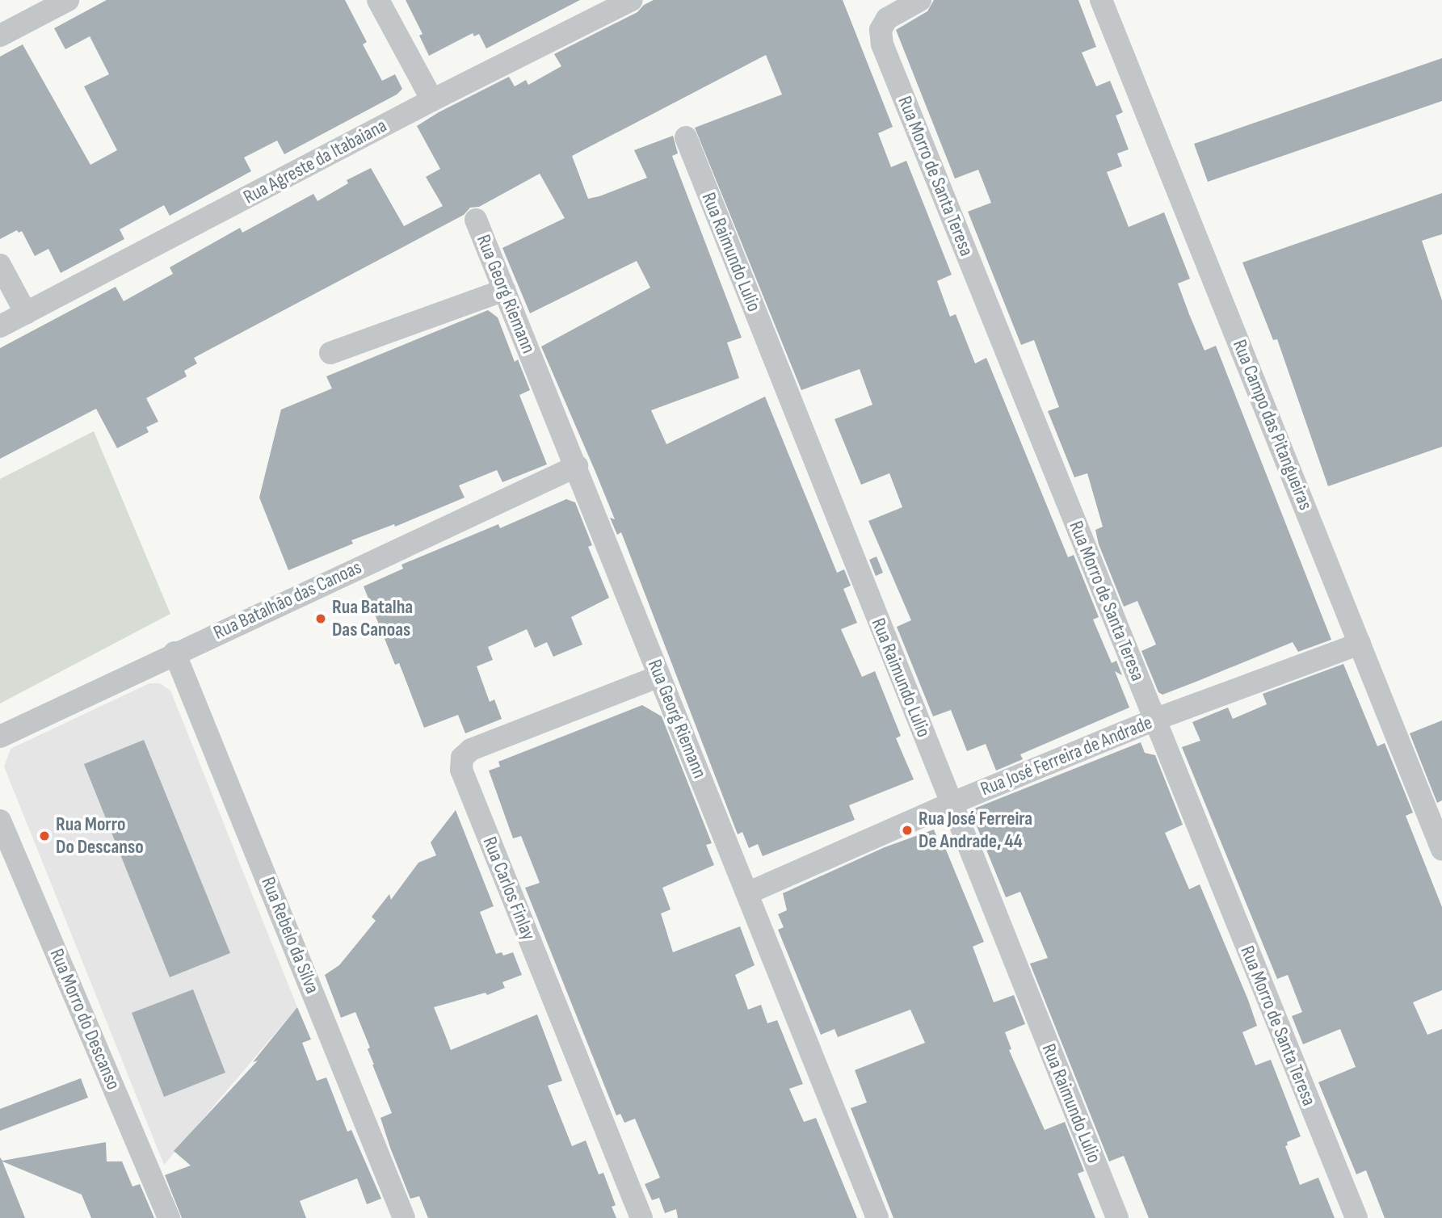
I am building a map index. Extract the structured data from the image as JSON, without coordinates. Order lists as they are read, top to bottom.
{
  "streets": {
    "street": [
      "Rua Agreste da Itabaiana",
      "Rua Morro de Santa Teresa",
      "Rua Raimundo Lulio",
      "Rua Georg Riemann",
      "Rua Campo das Pitangueiras",
      "Rua Batalhão das Canoas",
      "Rua José Ferreira de Andrade",
      "Rua Carlos Finlay",
      "Rua Rebelo da Silva",
      "Rua Morro do Descanso"
    ]
  },
  "crossings": [
    ["Rua Morro de Santa Teresa", "Rua José Ferreira de Andrade"],
    ["Rua Raimundo Lulio", "Rua José Ferreira de Andrade"],
    ["Rua Georg Riemann", "Rua Batalhão das Canoas"],
    ["Rua Georg Riemann", "Rua José Ferreira de Andrade"],
    ["Rua Georg Riemann", "Rua Carlos Finlay"],
    ["Rua Campo das Pitangueiras", "Rua José Ferreira de Andrade"],
    ["Rua Batalhão das Canoas", "Rua Rebelo da Silva"]
  ],
  "places": ["Rua Batalha Das Canoas", "Rua José Ferreira De Andrade, 44", "Rua Morro Do Descanso"]
}
